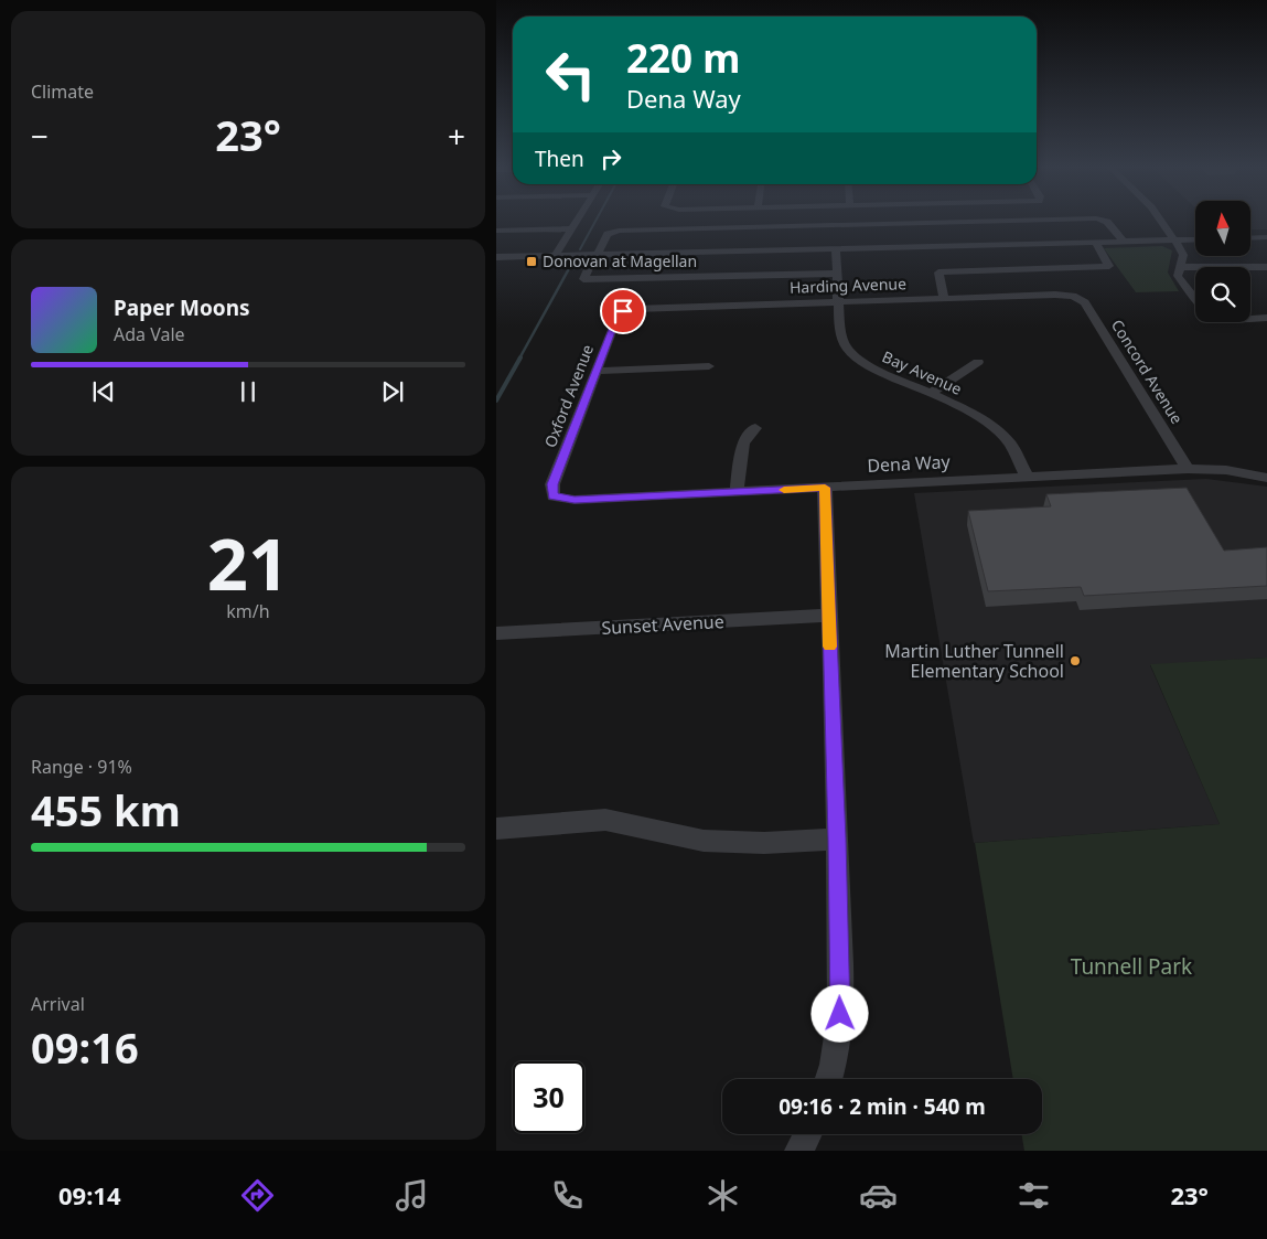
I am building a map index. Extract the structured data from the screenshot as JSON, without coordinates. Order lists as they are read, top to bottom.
{
  "streets": {
    "street": [
      "Harding Avenue",
      "Concord Avenue",
      "Bay Avenue",
      "Oxford Avenue",
      "Dena Way",
      "Sunset Avenue"
    ]
  },
  "crossings": [
    ["Harding Avenue", "Concord Avenue"],
    ["Harding Avenue", "Bay Avenue"],
    ["Harding Avenue", "Oxford Avenue"],
    ["Concord Avenue", "Dena Way"],
    ["Bay Avenue", "Dena Way"],
    ["Oxford Avenue", "Dena Way"]
  ],
  "parks": ["Tunnell Park"],
  "places": {
    "transit": ["Donovan at Magellan"],
    "other": ["Martin Luther Tunnell Elementary School"]
  },
  "north": "top",
  "page": {
    "tile": [
      "Climate",
      ["21", "km/h"],
      ["Range · 91%", "455 km"],
      ["Arrival", "09:16"]
    ],
    "turn": ["220 m", "Dena Way"],
    "heat": ["−", "23°", "+"],
    "then": "Then",
    "song": ["Paper Moons", "Ada Vale"],
    "limit": "30",
    "trip": "09:16 · 2 min · 540 m",
    "tabs": ["09:14", "23°"]
  }
}
